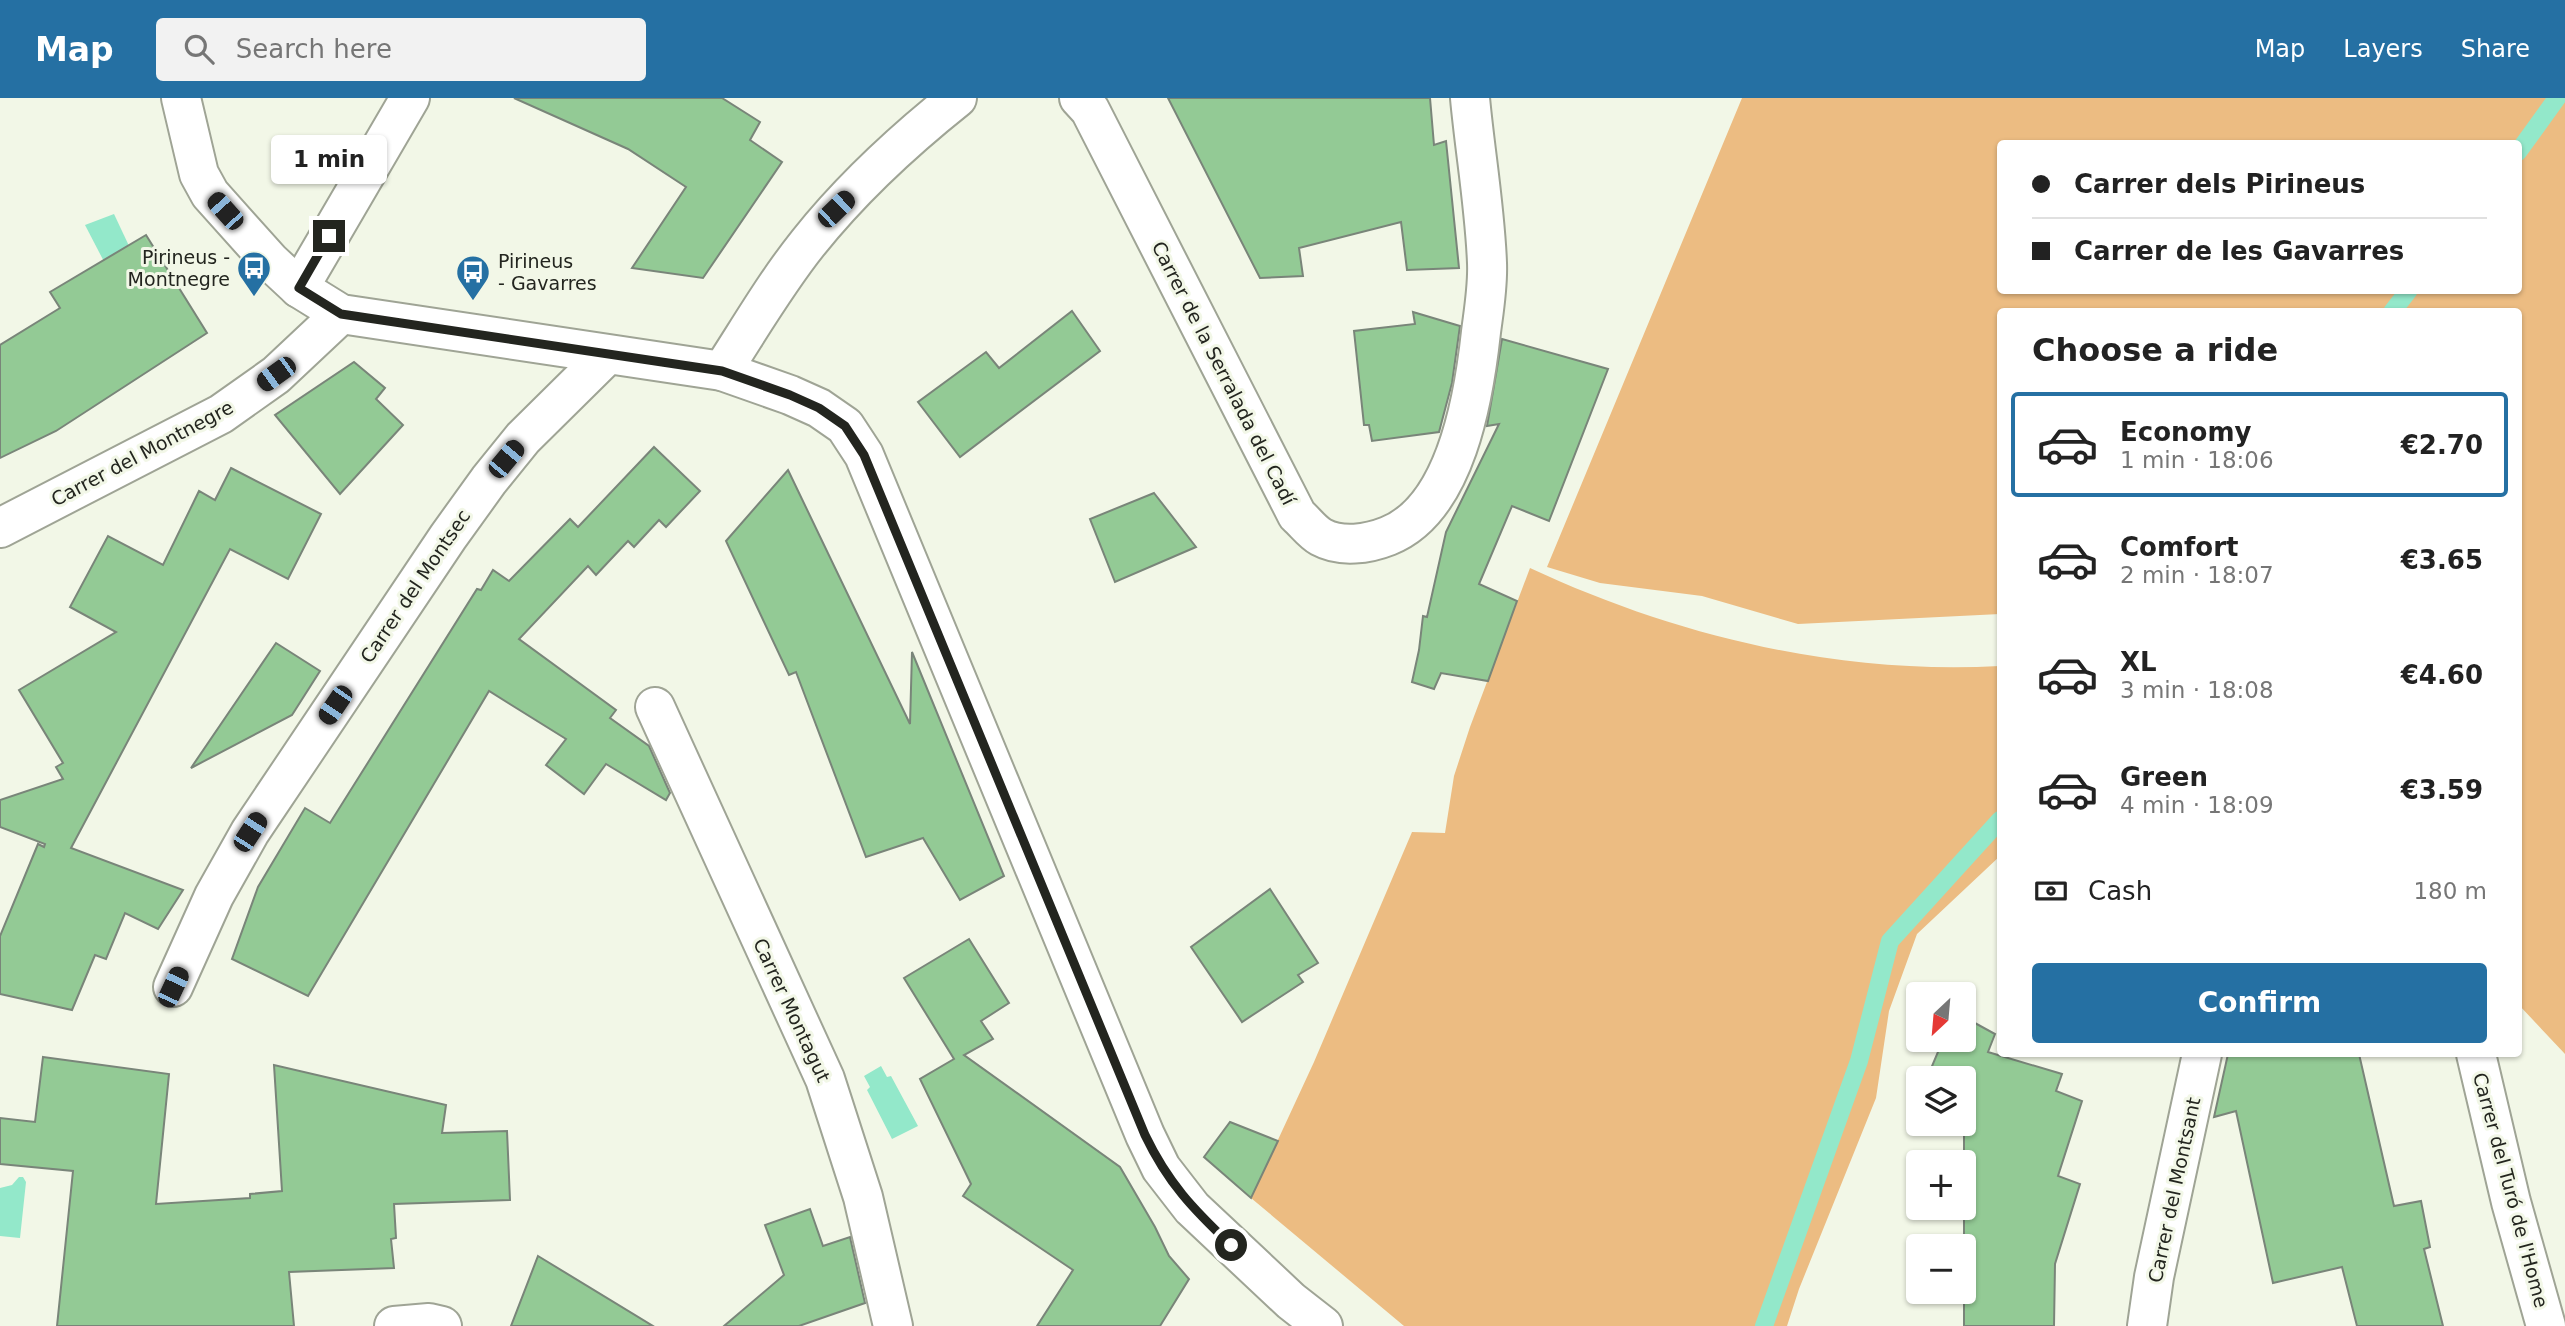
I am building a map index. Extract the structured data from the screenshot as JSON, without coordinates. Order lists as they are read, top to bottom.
{
  "streets": {
    "street": [
      "Carrer de la Serralada del Cadí",
      "Carrer del Montnegre",
      "Carrer del Montsec",
      "Carrer Montagut",
      "Carrer del Montsant",
      "Carrer del Turó de l'Home"
    ]
  },
  "places": {
    "bus stop": ["Pirineus - Montnegre", "Pirineus - Gavarres"]
  },
  "north": "bottom left",
  "page": {
    "header": "Map",
    "search": "Search here",
    "nav": ["Map", "Layers", "Share"],
    "bubble": "1 min",
    "banner": ["Carrer dels Pirineus", "Carrer de les Gavarres"],
    "heading": "Choose a ride",
    "list": [
      {
        "name": "Economy",
        "note": "1 min · 18:06",
        "value": "€2.70"
      },
      {
        "name": "Comfort",
        "note": "2 min · 18:07",
        "value": "€3.65"
      },
      {
        "name": "XL",
        "note": "3 min · 18:08",
        "value": "€4.60"
      },
      {
        "name": "Green",
        "note": "4 min · 18:09",
        "value": "€3.59"
      }
    ],
    "pay": ["Cash", "180 m"],
    "buttons": "Confirm",
    "map_buttons": ["+", "−"]
  }
}
